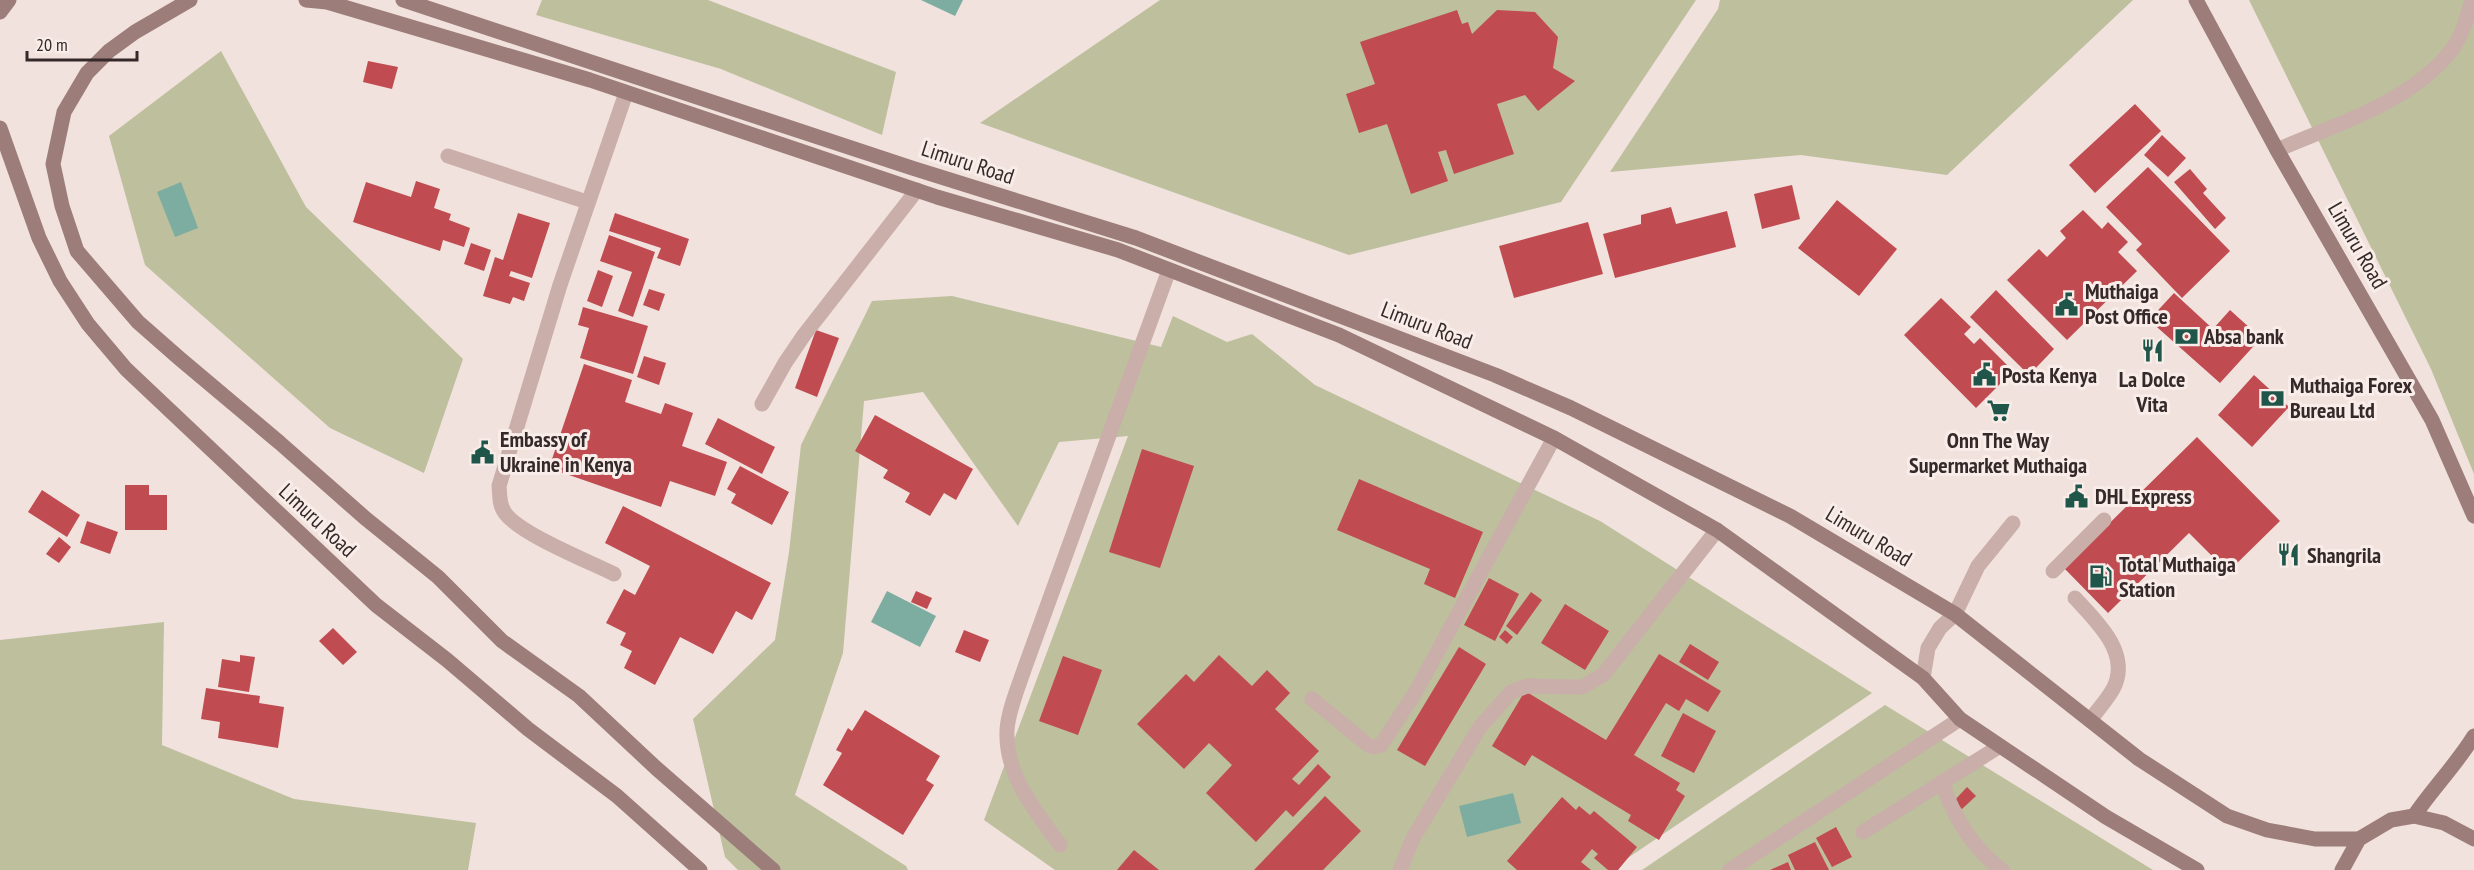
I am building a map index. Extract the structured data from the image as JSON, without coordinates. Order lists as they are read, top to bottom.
{
  "streets": {
    "main road": ["Limuru Road"]
  },
  "places": {
    "public building": [
      "Muthaiga Post Office",
      "Posta Kenya",
      "Embassy of Ukraine in Kenya",
      "DHL Express"
    ],
    "bank": ["Absa bank", "Muthaiga Forex Bureau Ltd"],
    "restaurant": ["La Dolce Vita", "Shangrila"],
    "supermarket": ["Onn The Way Supermarket Muthaiga"],
    "fuel station": ["Total Muthaiga Station"]
  },
  "scale_bar": "20 m"
}
